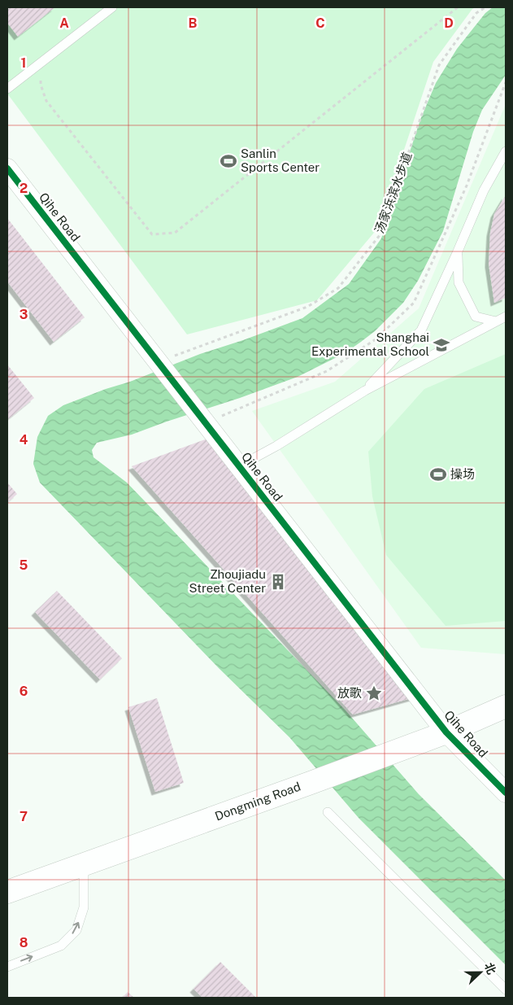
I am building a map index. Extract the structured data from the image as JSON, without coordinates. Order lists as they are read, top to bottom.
{
  "streets": {
    "main road": ["Dongming Road"],
    "street": ["Qihe Road"],
    "path": ["汤家浜滨水步道"]
  },
  "crossings": [
    ["汤家浜滨水步道", "Qihe Road"],
    ["Qihe Road", "Dongming Road"]
  ],
  "places": {
    "sports": ["Sanlin Sports Center", "操场"],
    "school or university": ["Shanghai Experimental School"],
    "building": ["Zhoujiadu Street Center"],
    "place": ["放歌"]
  },
  "north": "right",
  "grid": {
    "columns": [
      "A",
      "B",
      "C",
      "D"
    ],
    "rows": [
      "1",
      "2",
      "3",
      "4",
      "5",
      "6",
      "7",
      "8"
    ]
  }
}
